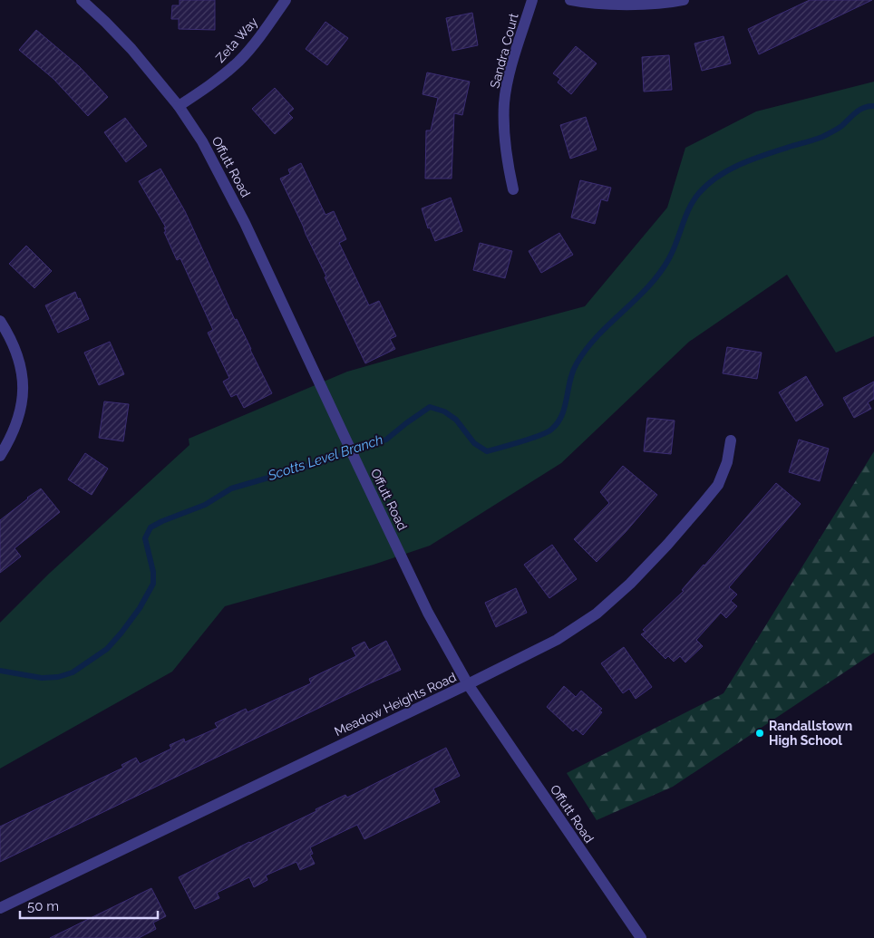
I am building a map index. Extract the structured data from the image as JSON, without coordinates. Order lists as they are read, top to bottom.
{
  "streets": {
    "street": [
      "Zeta Way",
      "Sandra Court",
      "Offutt Road",
      "Meadow Heights Road"
    ]
  },
  "crossings": [
    ["Zeta Way", "Offutt Road"],
    ["Offutt Road", "Meadow Heights Road"]
  ],
  "water": ["Scotts Level Branch"],
  "places": ["Randallstown High School"],
  "scale_bar": "50 m"
}
